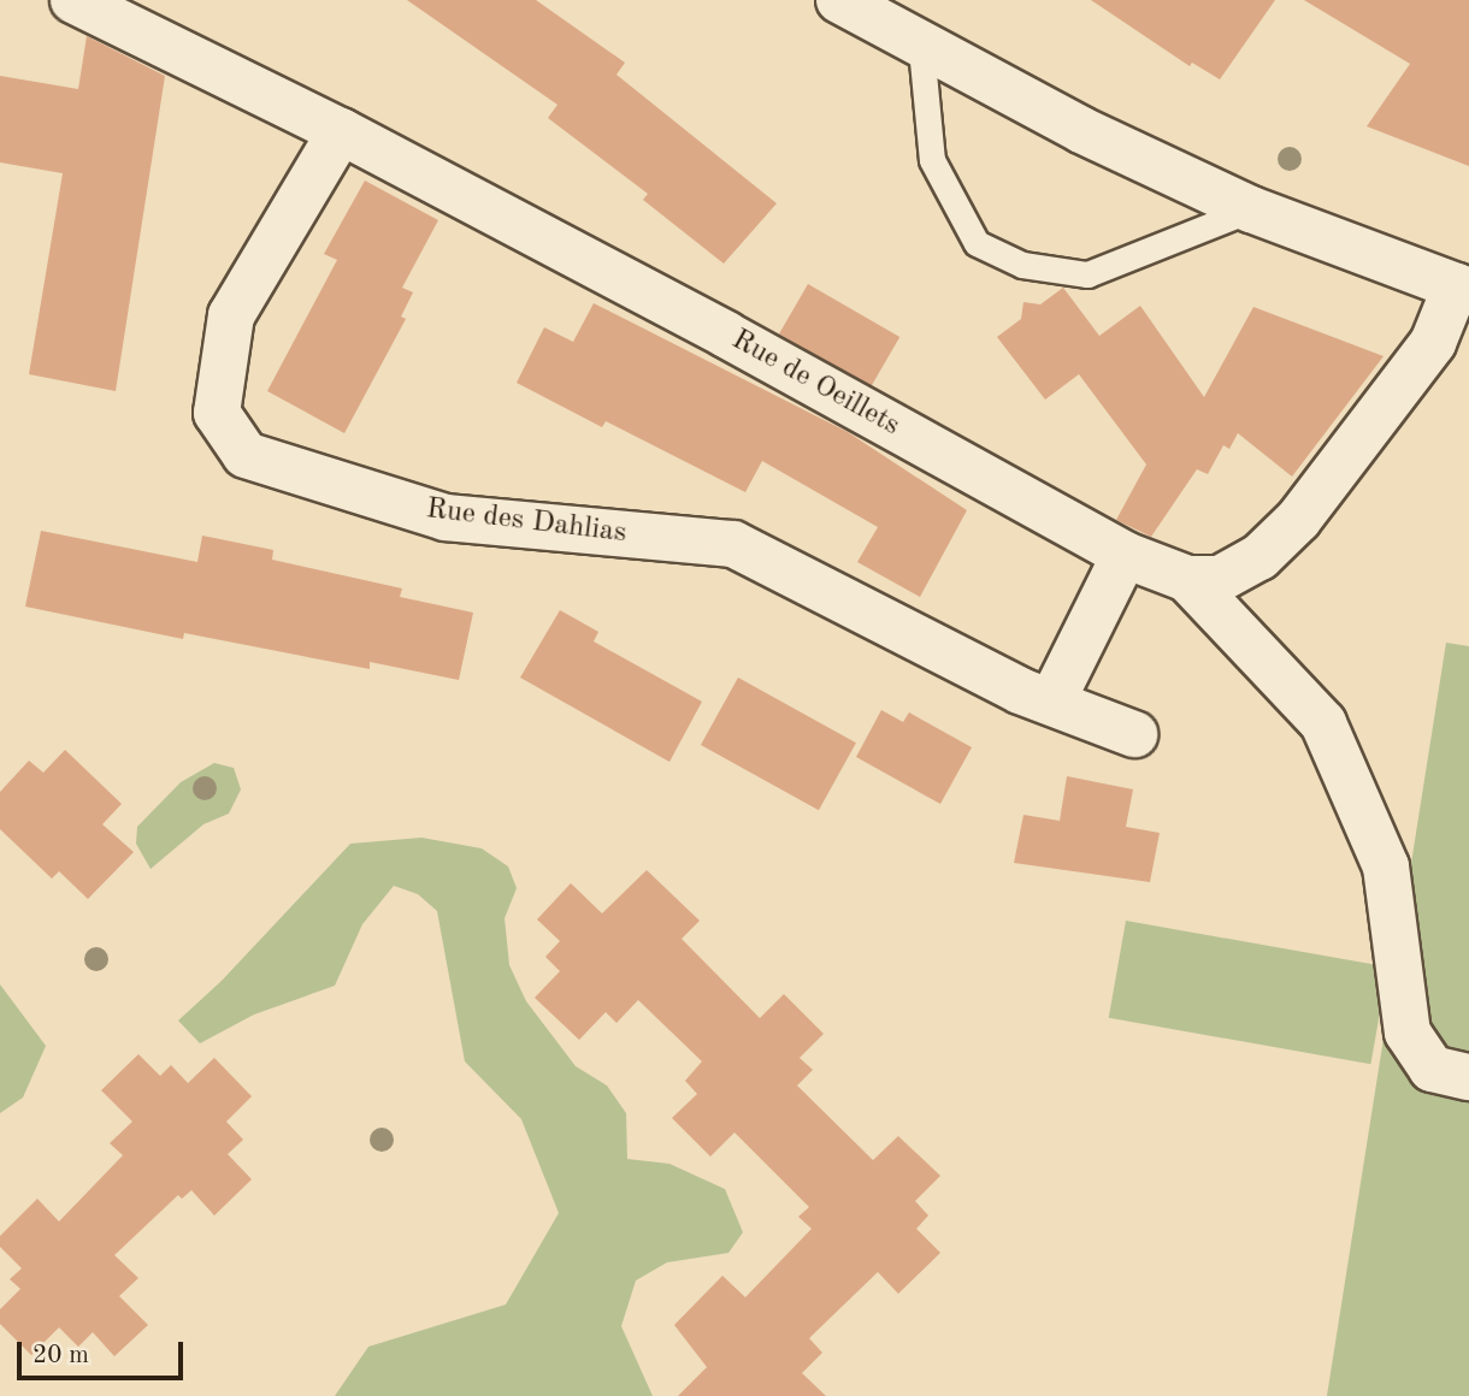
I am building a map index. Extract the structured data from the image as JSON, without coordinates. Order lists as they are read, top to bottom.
{
  "streets": {
    "street": ["Rue de Oeillets", "Rue des Dahlias"]
  },
  "crossings": [
    ["Rue de Oeillets", "Rue des Dahlias"]
  ],
  "scale_bar": "20 m"
}
